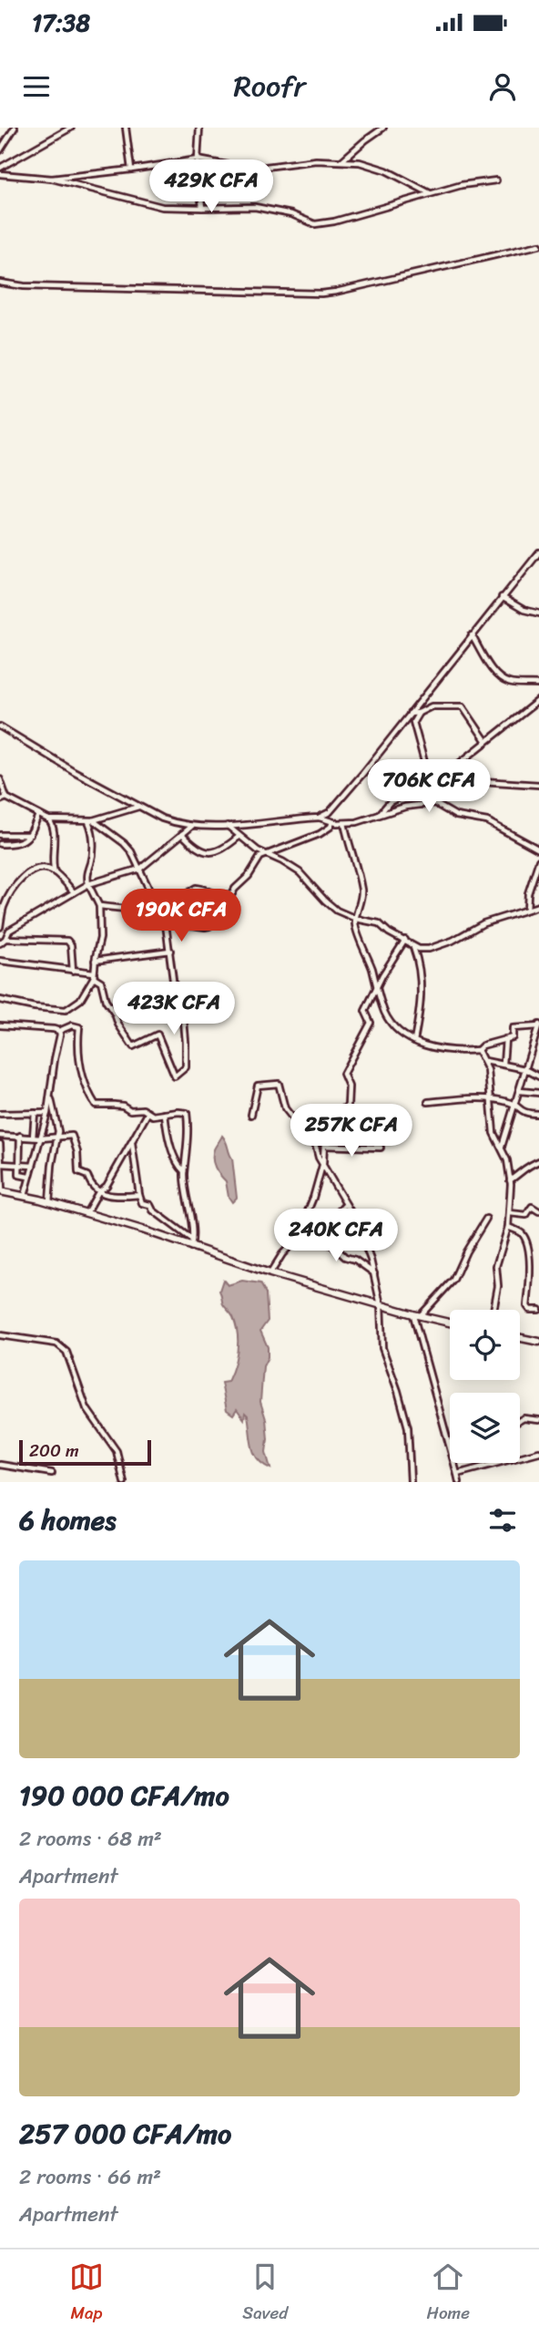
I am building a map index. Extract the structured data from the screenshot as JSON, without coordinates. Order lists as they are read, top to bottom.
{
  "scale_bar": "200 m",
  "page": {
    "status": "17:38",
    "header": "Roofr",
    "price": [
      "429K CFA",
      "706K CFA",
      "190K CFA",
      "423K CFA",
      "257K CFA",
      "240K CFA"
    ],
    "scale": "200 m",
    "heading": "6 homes",
    "list": [
      {
        "name": "190 000 CFA/mo",
        "note": "2 rooms · 68 m² · Apartment"
      },
      {
        "name": "257 000 CFA/mo",
        "note": "2 rooms · 66 m² · Apartment"
      }
    ],
    "tabs": ["Map", "Saved", "Home"]
  }
}
